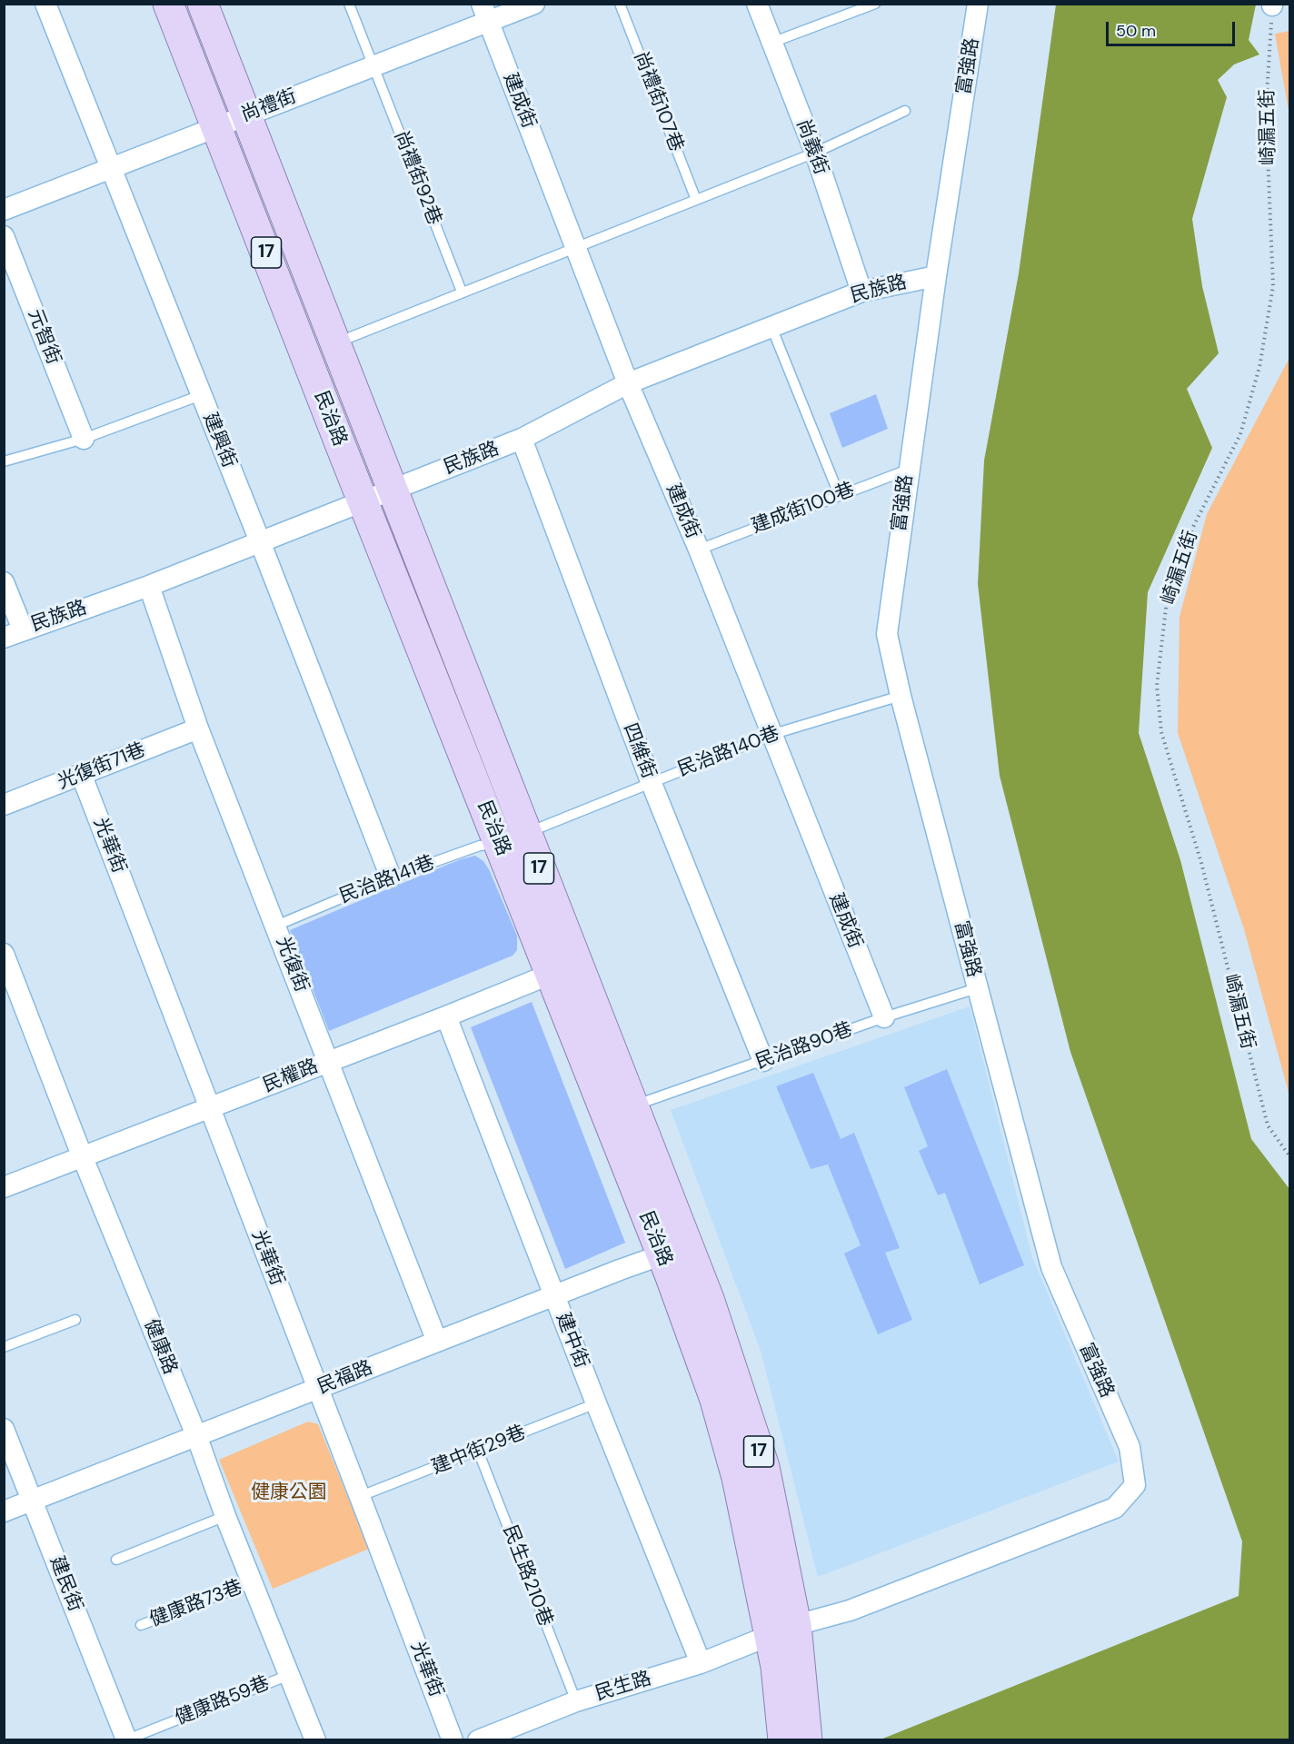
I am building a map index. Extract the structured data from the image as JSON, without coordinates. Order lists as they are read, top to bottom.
{
  "streets": {
    "main road": ["17", "民治路"],
    "street": [
      "富強路",
      "建成街",
      "尚禮街",
      "尚義街",
      "民族路",
      "元智街",
      "建興街",
      "四維街",
      "光復街71巷",
      "光華街",
      "光復街",
      "民權路",
      "建中街",
      "健康路",
      "民福路",
      "建民街",
      "民生路"
    ],
    "lane": [
      "尚禮街107巷",
      "尚禮街92巷",
      "建成街100巷",
      "民治路140巷",
      "民治路141巷",
      "民治路90巷",
      "建中街29巷",
      "民生路210巷",
      "健康路73巷",
      "健康路59巷"
    ],
    "path": ["崎漏五街"]
  },
  "crossings": [
    ["富強路", "民族路"],
    ["富強路", "民治路"],
    ["富強路", "建成街100巷"],
    ["富強路", "民治路140巷"],
    ["富強路", "民治路90巷"],
    ["富強路", "民生路"],
    ["建成街", "尚禮街"],
    ["建成街", "民族路"],
    ["建成街", "建成街100巷"],
    ["建成街", "民治路140巷"],
    ["建成街", "民治路90巷"],
    ["尚禮街", "尚禮街92巷"],
    ["尚禮街", "民治路"],
    ["尚禮街", "建興街"],
    ["尚義街", "民族路"],
    ["17", "民治路"],
    ["民族路", "民治路"],
    ["民族路", "建興街"],
    ["民族路", "四維街"],
    ["民族路", "光復街"],
    ["民治路", "民治路140巷"],
    ["民治路", "民治路141巷"],
    ["民治路", "民治路90巷"],
    ["民治路", "民權路"],
    ["民治路", "民福路"],
    ["民治路", "民生路"],
    ["建興街", "民治路141巷"],
    ["四維街", "民治路140巷"],
    ["四維街", "民治路90巷"],
    ["民治路140巷", "民治路141巷"],
    ["光復街71巷", "光華街"],
    ["光復街71巷", "光復街"],
    ["光華街", "民權路"],
    ["光華街", "民福路"],
    ["光華街", "建中街29巷"],
    ["民治路141巷", "光復街"],
    ["光復街", "民權路"],
    ["光復街", "民福路"],
    ["民權路", "建中街"],
    ["民權路", "健康路"],
    ["建中街", "民福路"],
    ["建中街", "建中街29巷"],
    ["建中街", "民生路"],
    ["健康路", "民福路"],
    ["健康路", "健康路73巷"],
    ["健康路", "健康路59巷"],
    ["民福路", "建民街"],
    ["建中街29巷", "民生路210巷"],
    ["民生路210巷", "民生路"],
    ["建民街", "健康路59巷"]
  ],
  "parks": ["健康公園"],
  "scale_bar": "50 m"
}
